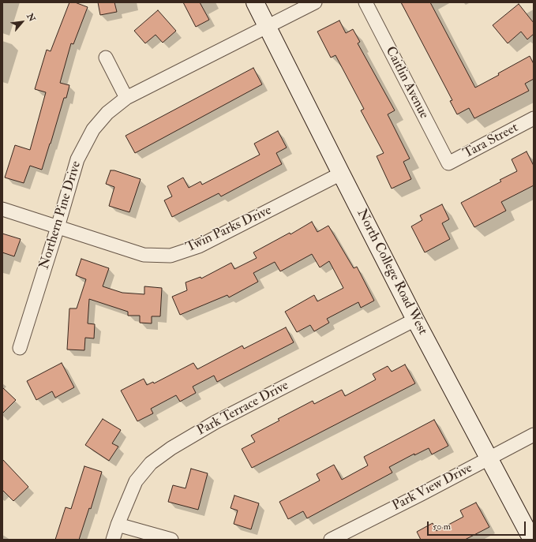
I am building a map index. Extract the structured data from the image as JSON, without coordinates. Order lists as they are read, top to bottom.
{
  "streets": {
    "street": [
      "Caitlin Avenue",
      "Tara Street",
      "Northern Pine Drive",
      "Twin Parks Drive",
      "North College Road West",
      "Park Terrace Drive",
      "Park View Drive"
    ]
  },
  "crossings": [
    ["Caitlin Avenue", "Tara Street"],
    ["Northern Pine Drive", "Twin Parks Drive"],
    ["Northern Pine Drive", "North College Road West"],
    ["Twin Parks Drive", "North College Road West"],
    ["North College Road West", "Park Terrace Drive"],
    ["North College Road West", "Park View Drive"]
  ],
  "scale_bar": "50 m",
  "north": "top right"
}
